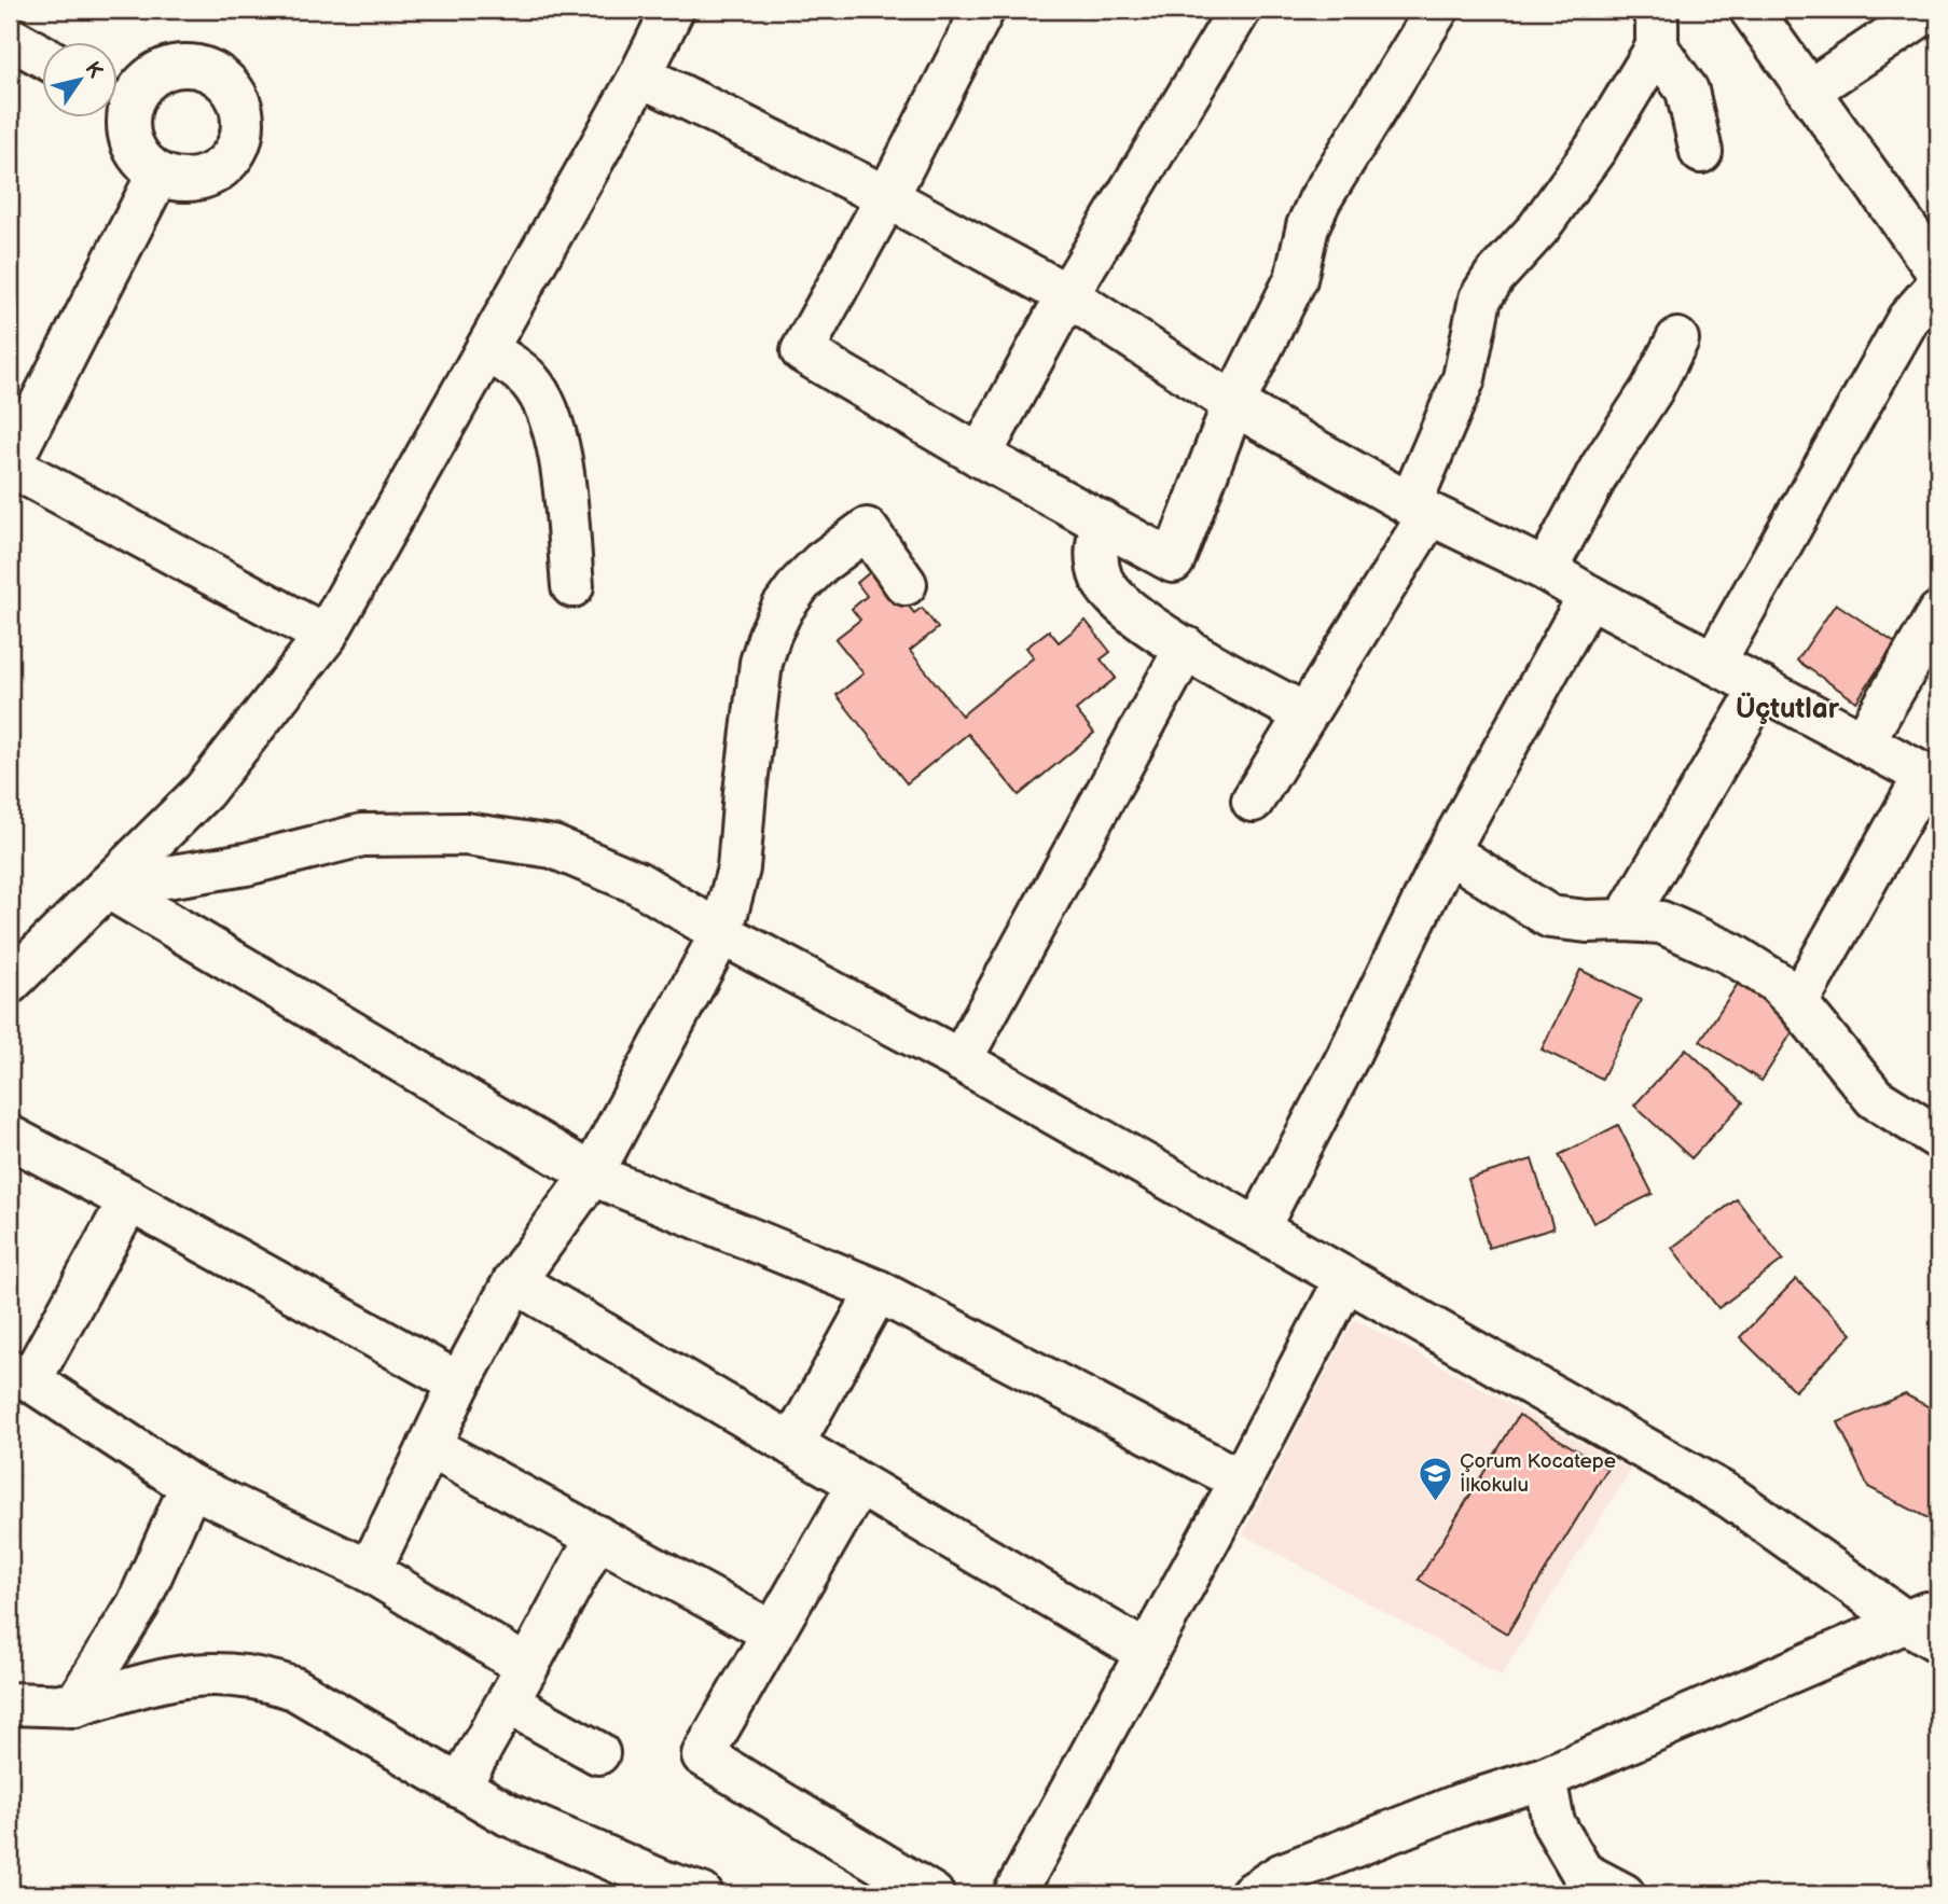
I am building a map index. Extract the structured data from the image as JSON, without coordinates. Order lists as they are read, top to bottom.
{
  "districts": ["Üçtutlar"],
  "places": {
    "school or university": ["Çorum Kocatepe İlkokulu"]
  },
  "north": "top right"
}
